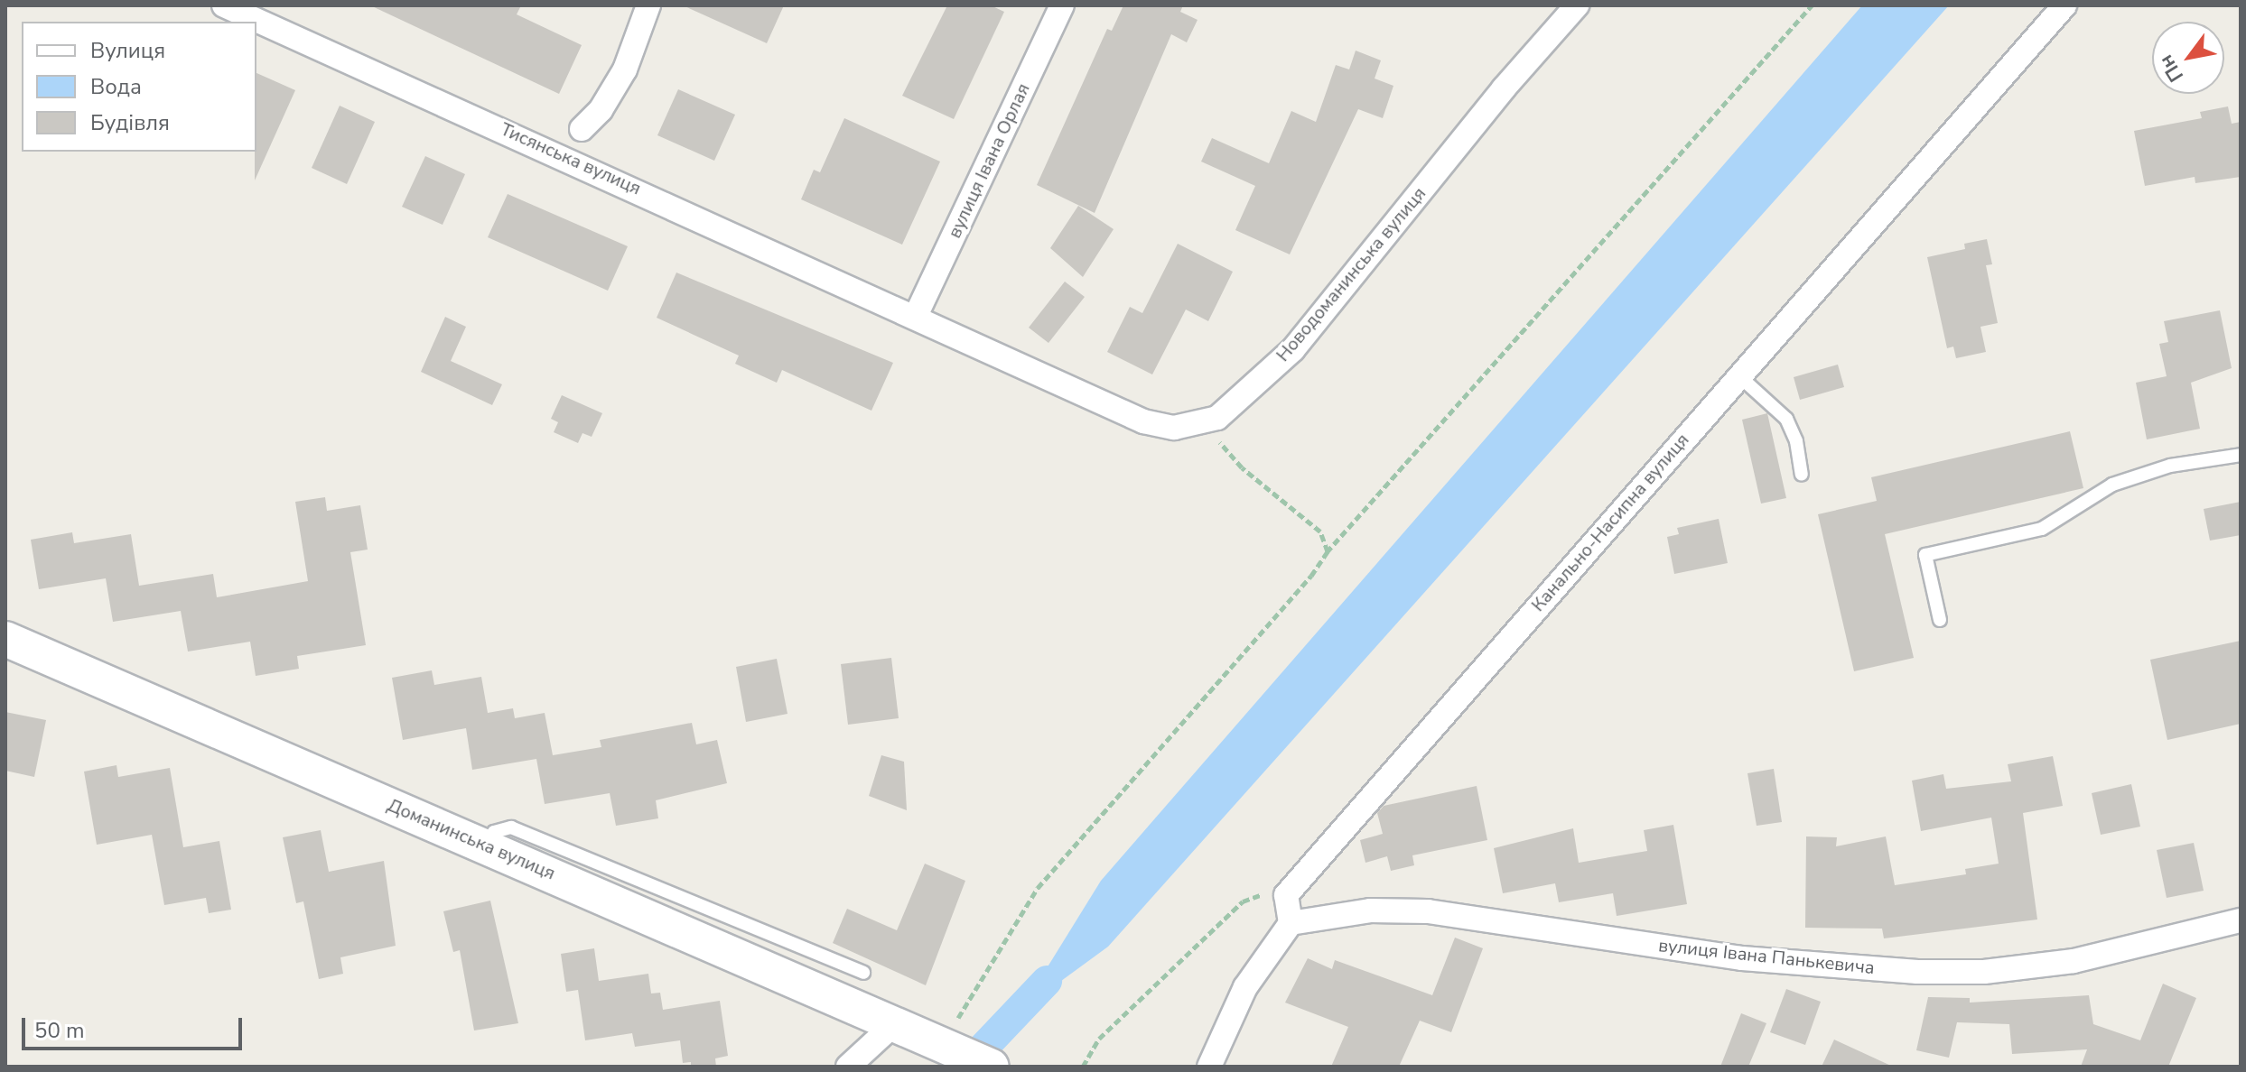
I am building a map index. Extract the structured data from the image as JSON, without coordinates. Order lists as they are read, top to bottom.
{
  "streets": {
    "main road": ["Доманинська вулиця"],
    "street": [
      "Тисянська вулиця",
      "вулиця Івана Орлая",
      "Новодоманинська вулиця",
      "Канально-Насипна вулиця",
      "вулиця Івана Панькевича"
    ]
  },
  "crossings": [
    ["Тисянська вулиця", "вулиця Івана Орлая"],
    ["Тисянська вулиця", "Новодоманинська вулиця"],
    ["вулиця Івана Орлая", "Новодоманинська вулиця"]
  ],
  "legend": ["Вулиця", "Вода", "Будівля"],
  "scale_bar": "50 m",
  "north": "bottom left"
}
